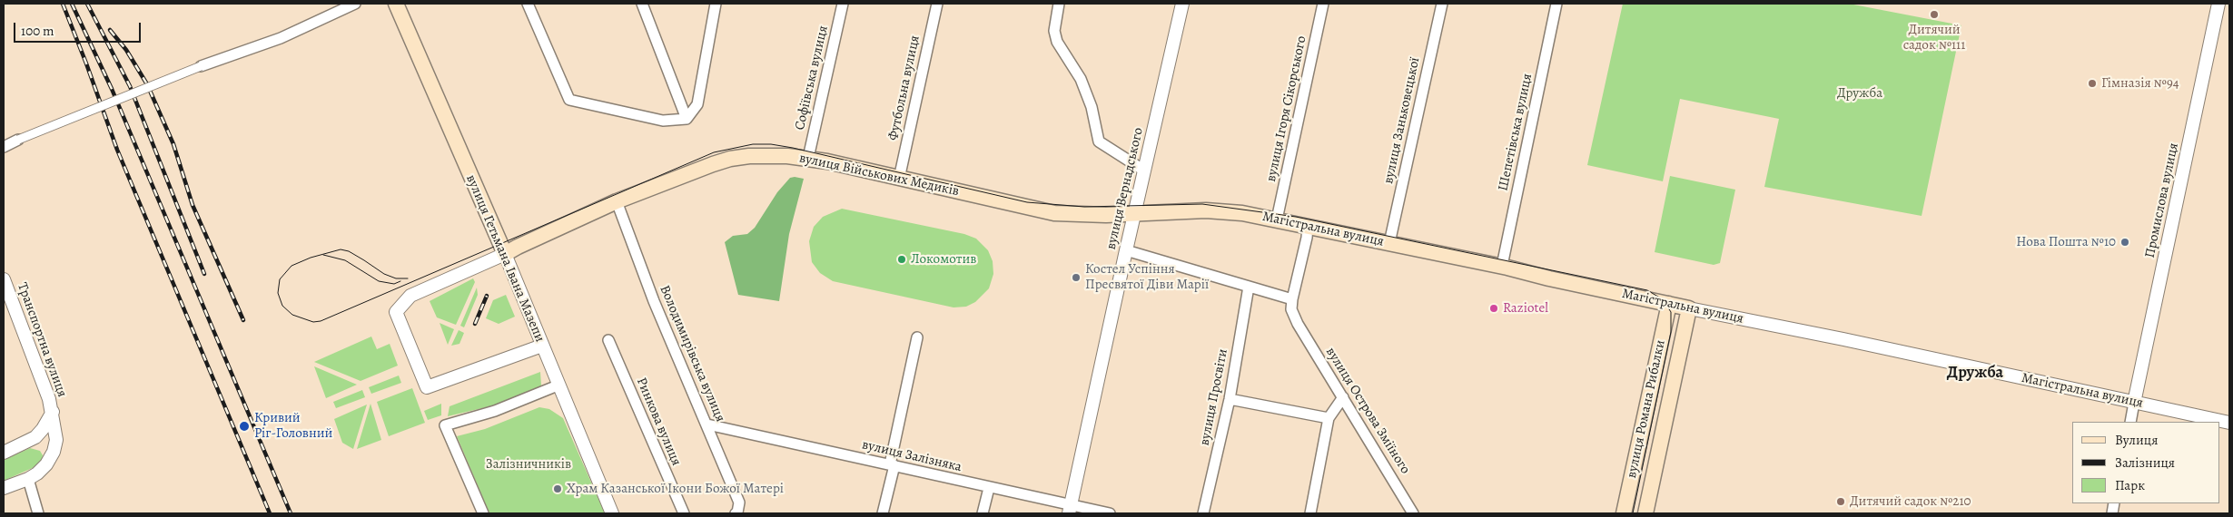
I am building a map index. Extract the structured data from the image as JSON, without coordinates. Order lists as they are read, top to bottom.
{
  "streets": {
    "main road": [
      "вулиця Військових Медиків",
      "Магістральна вулиця",
      "вулиця Гетьмана Івана Мазепи",
      "вулиця Романа Рибалки"
    ],
    "street": [
      "Софіївська вулиця",
      "Футбольна вулиця",
      "вулиця Ігоря Сікорського",
      "вулиця Заньковецької",
      "Шепетівська вулиця",
      "вулиця Вернадського",
      "Промислова вулиця",
      "Транспортна вулиця",
      "Володимирівська вулиця",
      "вулиця Просвіти",
      "вулиця Острова Зміїного",
      "Ринкова вулиця",
      "вулиця Залізняка"
    ]
  },
  "crossings": [
    ["Софіївська вулиця", "вулиця Військових Медиків"],
    ["Футбольна вулиця", "вулиця Військових Медиків"],
    ["вулиця Ігоря Сікорського", "Магістральна вулиця"],
    ["вулиця Заньковецької", "Магістральна вулиця"],
    ["Шепетівська вулиця", "Магістральна вулиця"],
    ["вулиця Військових Медиків", "вулиця Вернадського"],
    ["вулиця Військових Медиків", "Магістральна вулиця"],
    ["вулиця Військових Медиків", "вулиця Гетьмана Івана Мазепи"],
    ["вулиця Військових Медиків", "Володимирівська вулиця"],
    ["вулиця Вернадського", "Магістральна вулиця"],
    ["вулиця Вернадського", "вулиця Залізняка"],
    ["Промислова вулиця", "Магістральна вулиця"],
    ["Магістральна вулиця", "вулиця Романа Рибалки"],
    ["Володимирівська вулиця", "вулиця Залізняка"]
  ],
  "districts": ["Дружба"],
  "parks": ["Дружба", "Залізничників"],
  "places": [
    "Дитячий садок №111",
    "Гімназія №94",
    "Нова Пошта №10",
    "Локомотив",
    "Костел Успіння Пресвятої Діви Марії",
    "Raziotel",
    "Кривий Ріг-Головний",
    "Храм Казанської Ікони Божої Матері",
    "Дитячий садок №210"
  ],
  "legend": ["Вулиця", "Залізниця", "Парк"],
  "scale_bar": "100 m"
}
